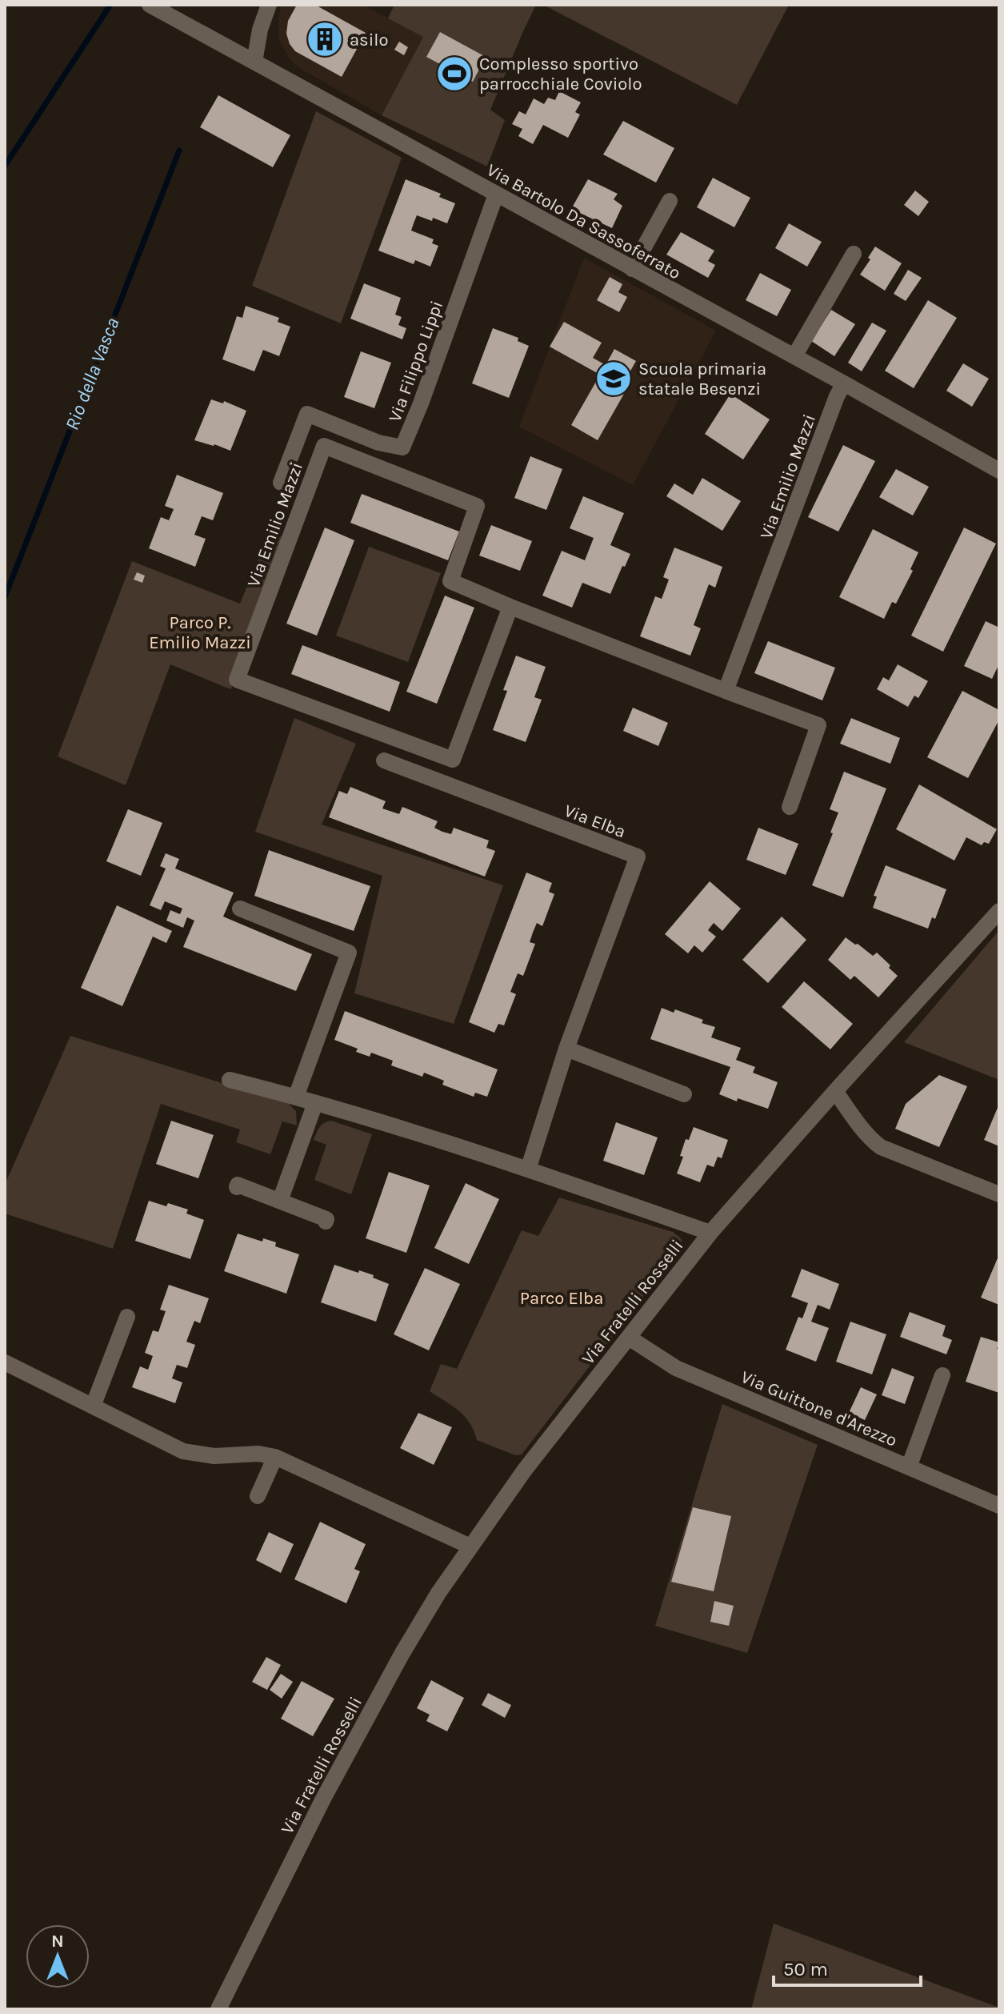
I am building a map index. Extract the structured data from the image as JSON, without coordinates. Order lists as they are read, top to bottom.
{
  "streets": {
    "street": [
      "Via Bartolo Da Sassoferrato",
      "Via Filippo Lippi",
      "Via Emilio Mazzi",
      "Via Elba",
      "Via Fratelli Rosselli",
      "Via Guittone d'Arezzo"
    ]
  },
  "crossings": [
    ["Via Bartolo Da Sassoferrato", "Via Filippo Lippi"],
    ["Via Bartolo Da Sassoferrato", "Via Emilio Mazzi"],
    ["Via Fratelli Rosselli", "Via Guittone d'Arezzo"]
  ],
  "water": ["Rio della Vasca"],
  "parks": ["Parco P. Emilio Mazzi", "Parco Elba"],
  "places": {
    "building": ["asilo"],
    "sports": ["Complesso sportivo parrocchiale Coviolo"],
    "school or university": ["Scuola primaria statale Besenzi"]
  },
  "scale_bar": "50 m",
  "north": "top"
}
